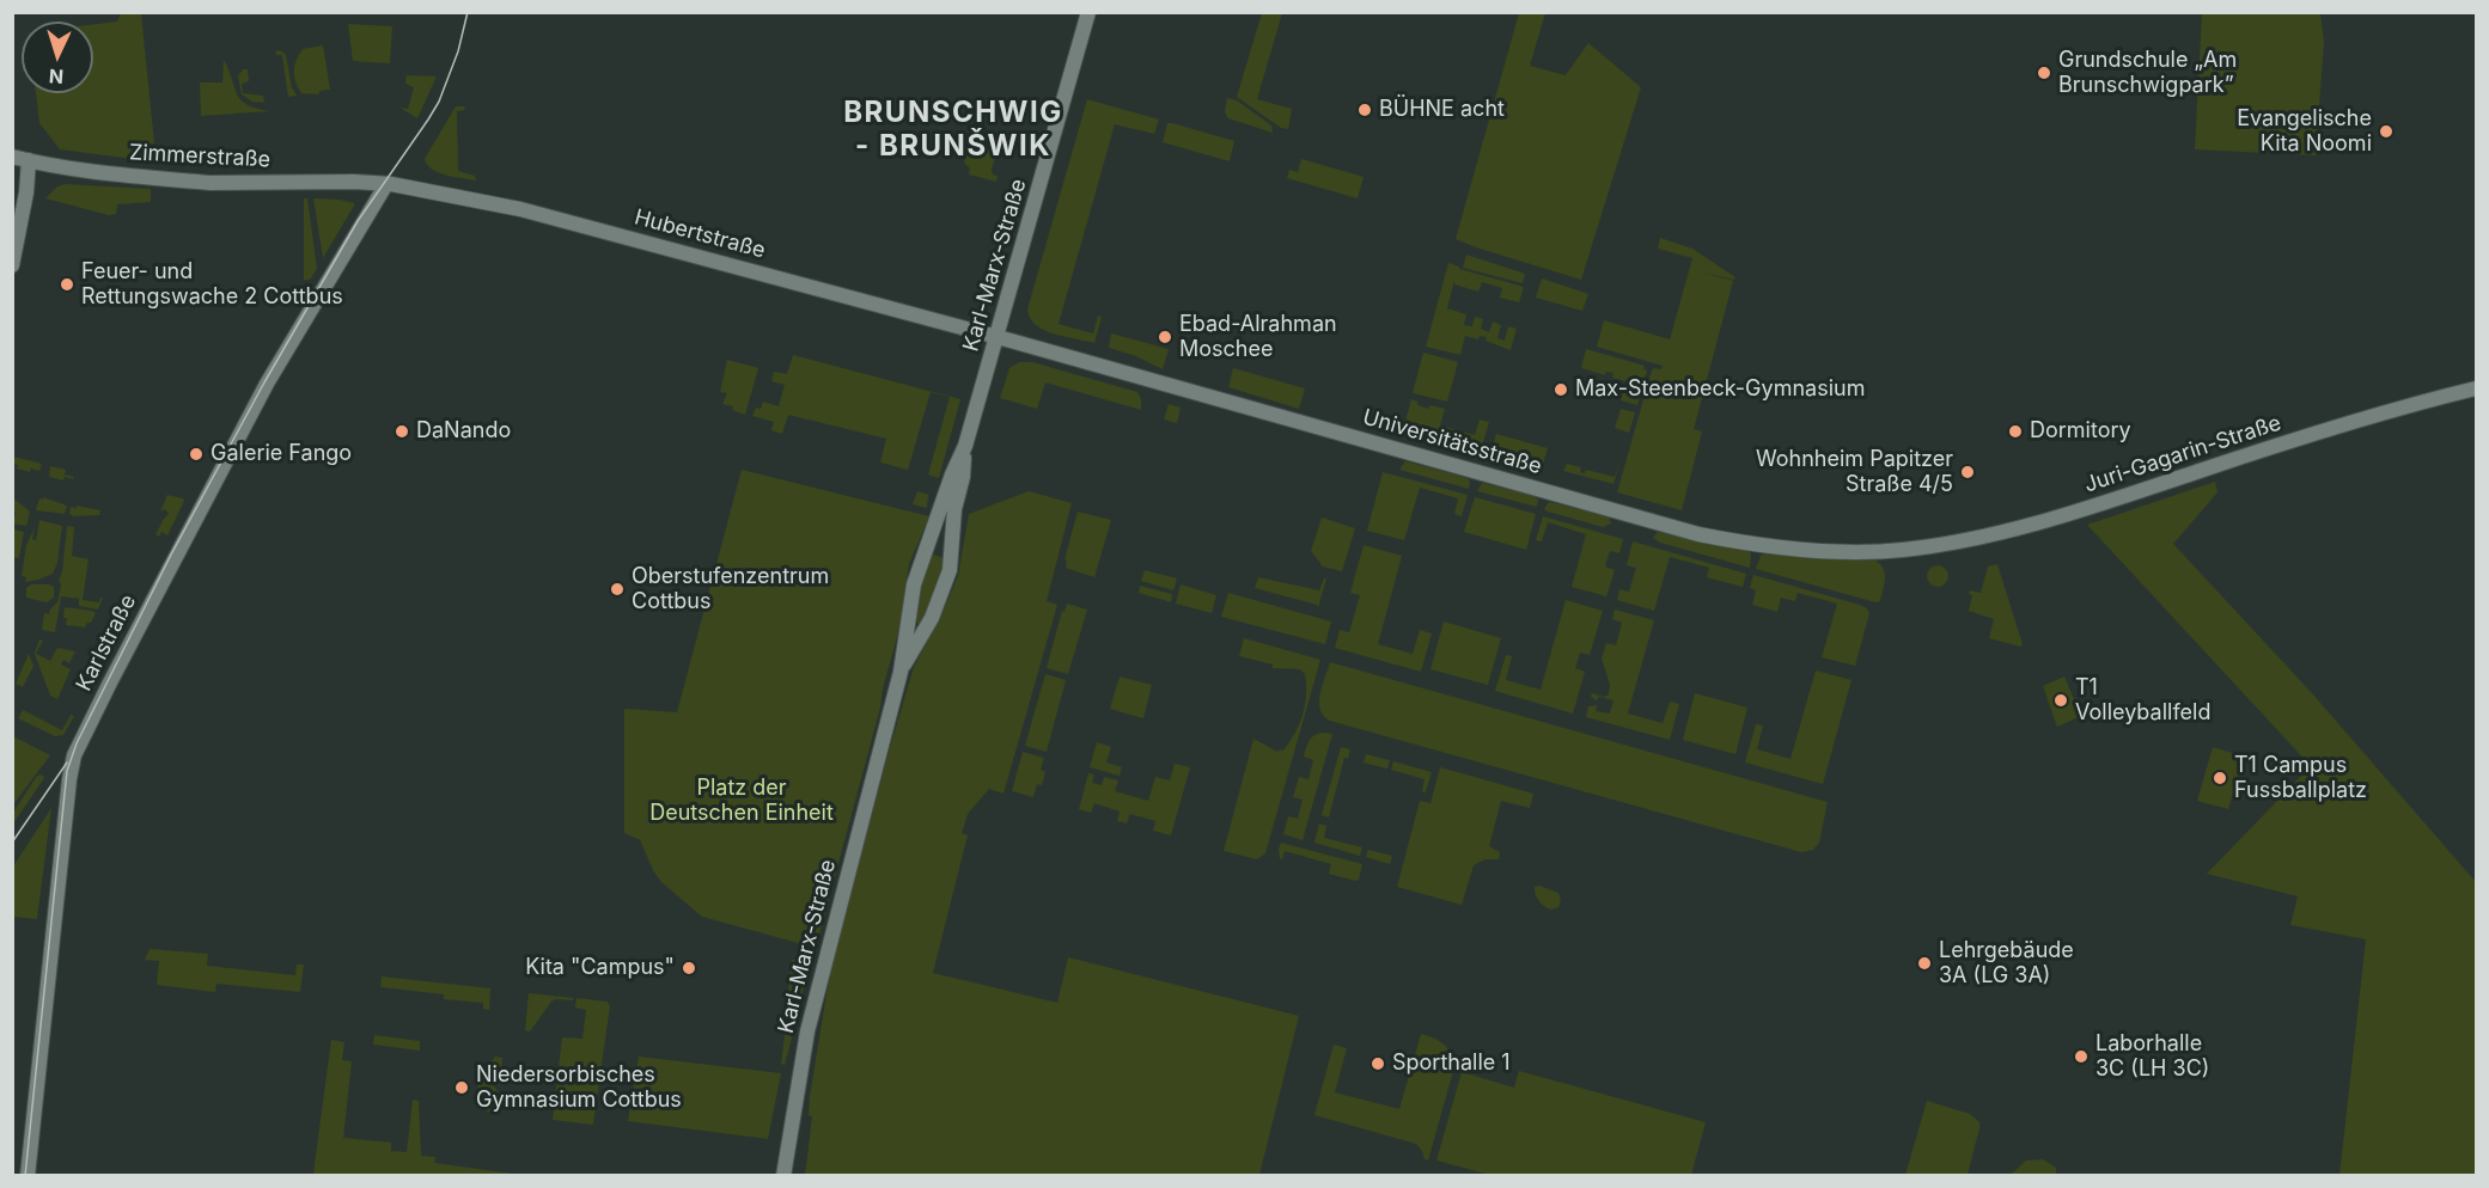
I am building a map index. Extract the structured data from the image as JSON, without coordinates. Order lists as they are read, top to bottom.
{
  "streets": {
    "street": [
      "Zimmerstraße",
      "Hubertstraße",
      "Karl-Marx-Straße",
      "Universitätsstraße",
      "Juri-Gagarin-Straße",
      "Karlstraße"
    ]
  },
  "crossings": [
    ["Zimmerstraße", "Hubertstraße"],
    ["Zimmerstraße", "Karlstraße"],
    ["Hubertstraße", "Karl-Marx-Straße"],
    ["Hubertstraße", "Universitätsstraße"],
    ["Hubertstraße", "Karlstraße"],
    ["Karl-Marx-Straße", "Universitätsstraße"],
    ["Universitätsstraße", "Juri-Gagarin-Straße"]
  ],
  "districts": ["BRUNSCHWIG - BRUNŠWIK"],
  "parks": ["Platz der Deutschen Einheit"],
  "places": [
    "Grundschule „Am Brunschwigpark”",
    "BÜHNE acht",
    "Evangelische Kita Noomi",
    "Feuer- und Rettungswache 2 Cottbus",
    "Ebad-Alrahman Moschee",
    "Max-Steenbeck-Gymnasium",
    "DaNando",
    "Dormitory",
    "Galerie Fango",
    "Wohnheim Papitzer Straße 4/5",
    "Oberstufenzentrum Cottbus",
    "T1 Volleyballfeld",
    "T1 Campus Fussballplatz",
    "Lehrgebäude 3A (LG 3A)",
    "Kita \"Campus\"",
    "Laborhalle 3C (LH 3C)",
    "Sporthalle 1",
    "Niedersorbisches Gymnasium Cottbus"
  ],
  "north": "bottom"
}
